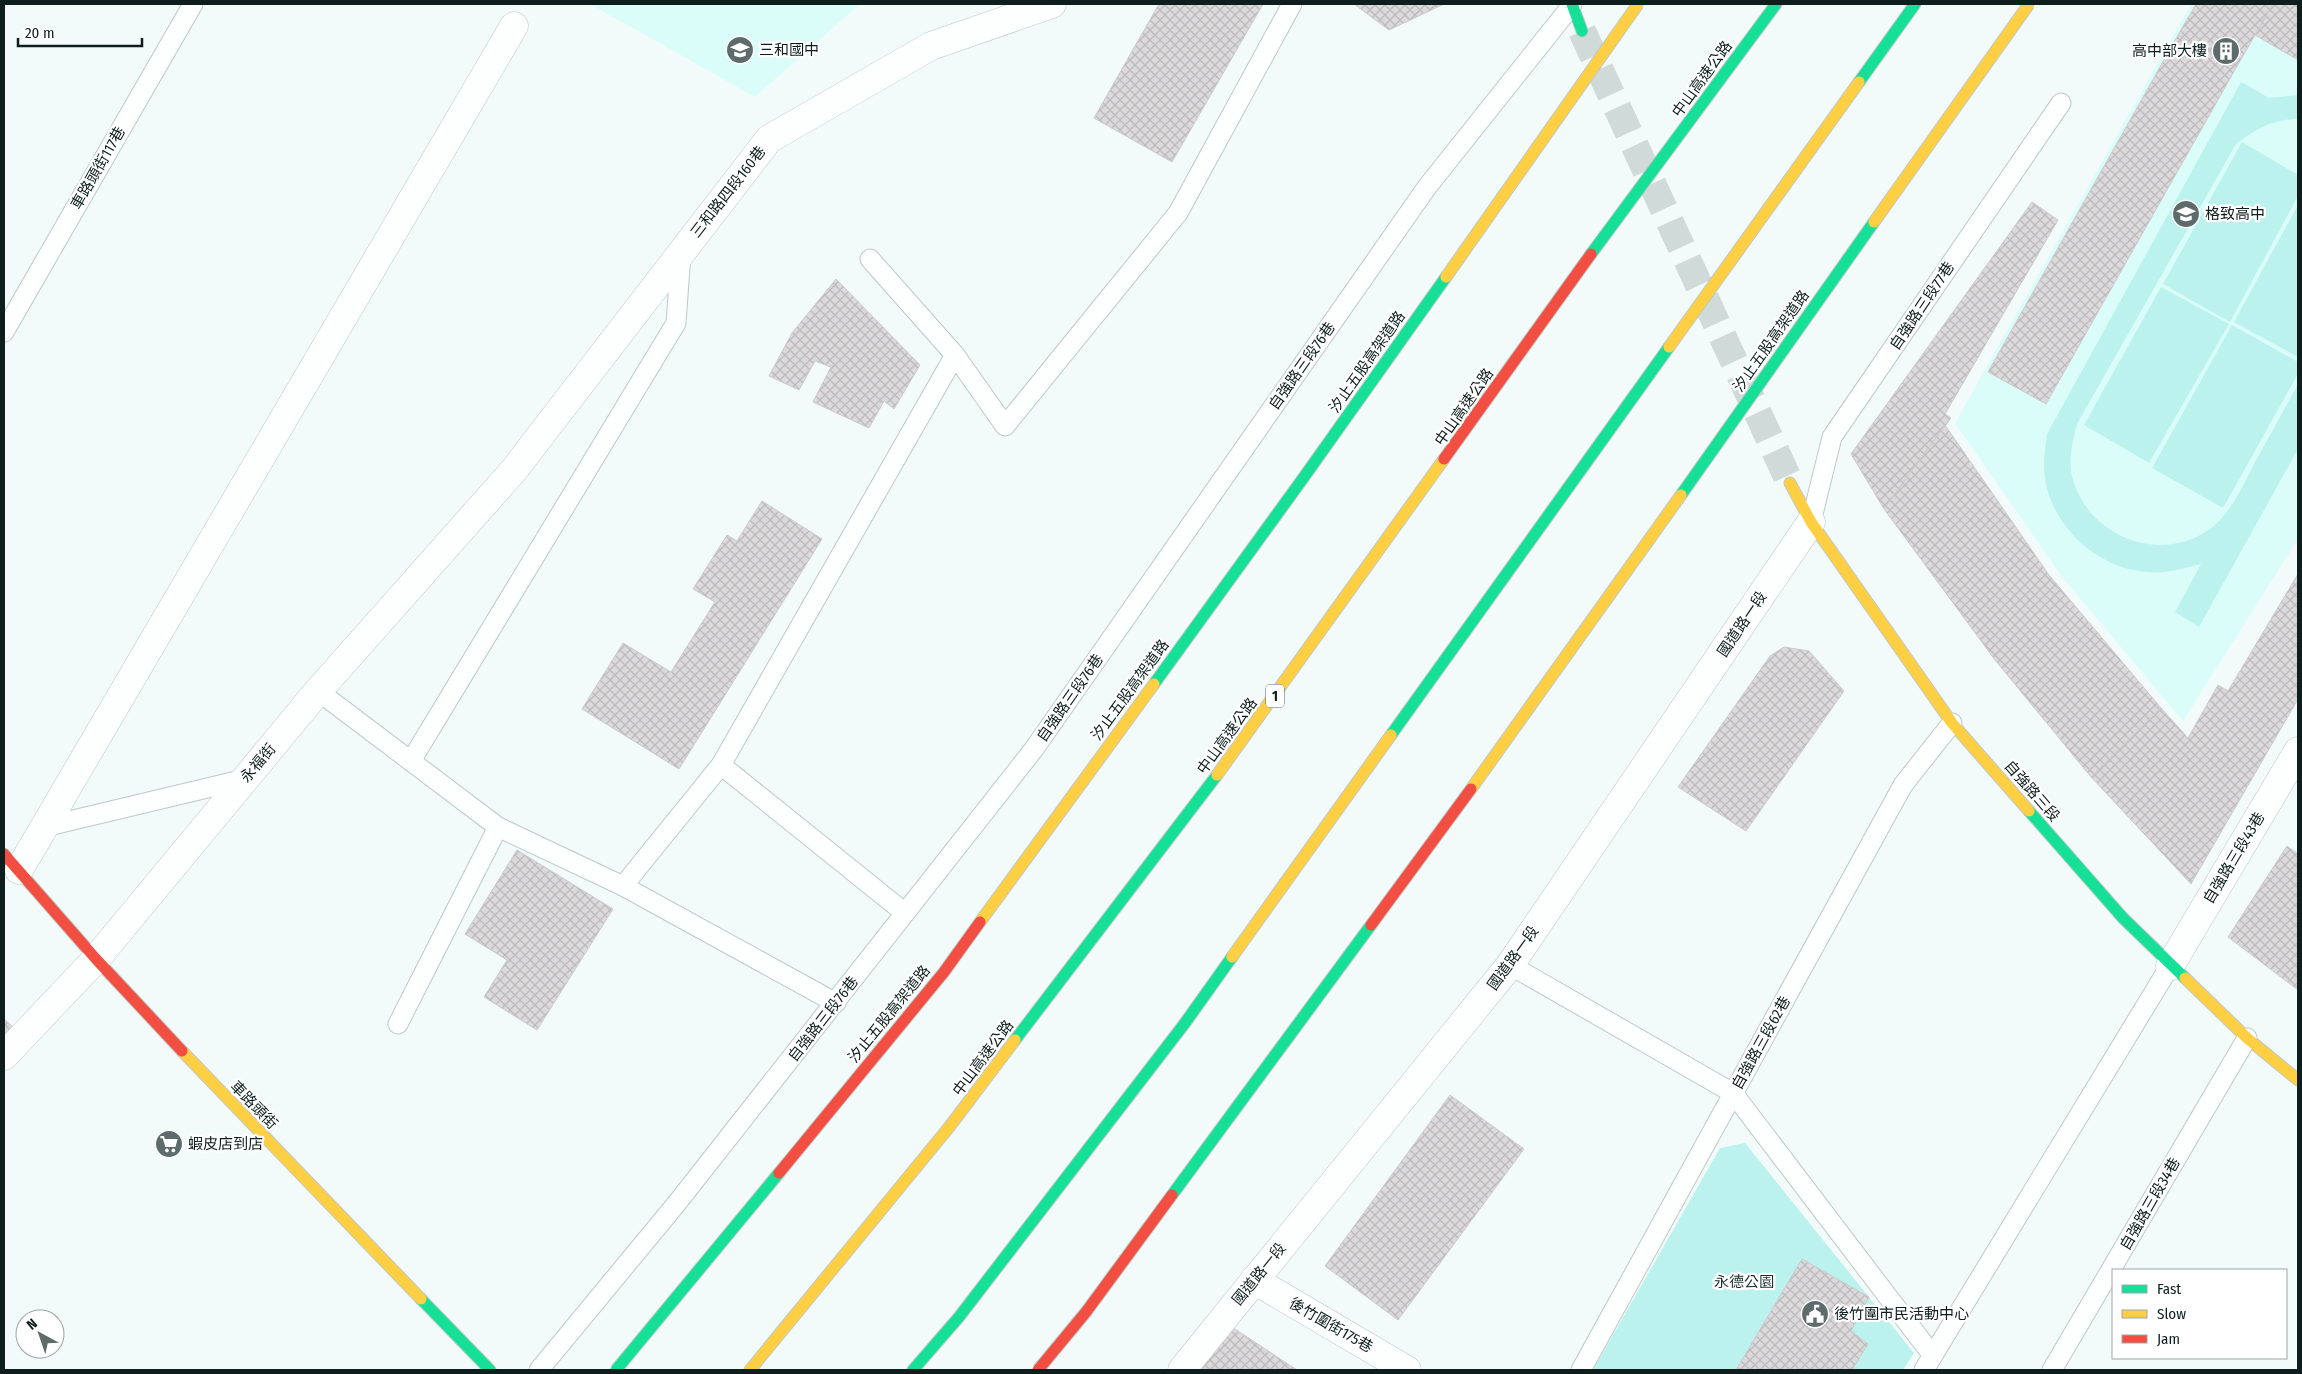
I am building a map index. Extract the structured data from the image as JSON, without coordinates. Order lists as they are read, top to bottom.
{
  "streets": {
    "main road": [
      "中山高速公路",
      "汐止五股高架道路",
      "1",
      "自強路三段",
      "車路頭街"
    ],
    "street": [
      "三和路四段160巷",
      "國道路一段",
      "永福街",
      "自強路三段43巷",
      "後竹圍街175巷"
    ],
    "lane": [
      "車路頭街117巷",
      "自強路三段77巷",
      "自強路三段76巷",
      "自強路三段62巷",
      "自強路三段34巷"
    ]
  },
  "crossings": [
    ["三和路四段160巷", "永福街"],
    ["自強路三段77巷", "國道路一段"],
    ["自強路三段77巷", "自強路三段"],
    ["國道路一段", "自強路三段"],
    ["國道路一段", "後竹圍街175巷"],
    ["永福街", "車路頭街"],
    ["自強路三段", "自強路三段43巷"],
    ["自強路三段", "自強路三段62巷"],
    ["自強路三段", "自強路三段34巷"]
  ],
  "parks": ["永德公園"],
  "places": {
    "school or university": ["三和國中", "格致高中"],
    "building": ["高中部大樓"],
    "supermarket": ["蝦皮店到店"],
    "public building": ["後竹圍市民活動中心"]
  },
  "legend": ["Fast", "Slow", "Jam"],
  "scale_bar": "20 m",
  "north": "top left"
}
